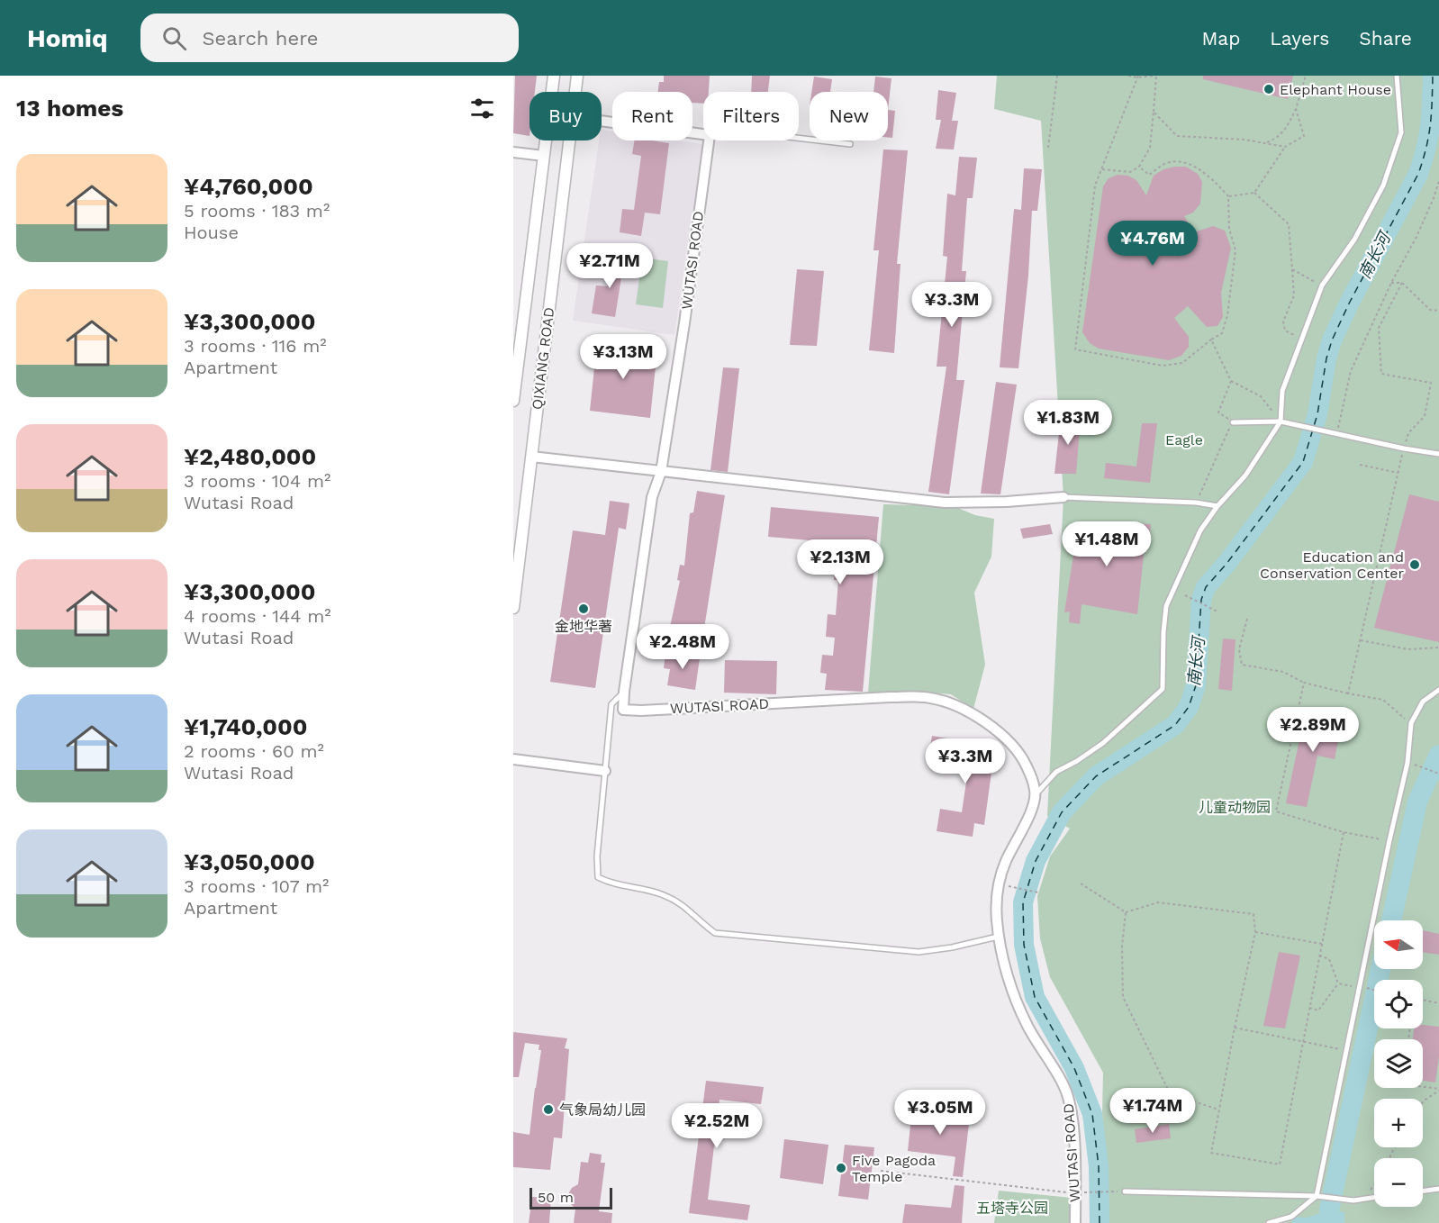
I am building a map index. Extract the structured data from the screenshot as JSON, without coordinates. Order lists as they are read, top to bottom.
{
  "streets": {
    "street": ["WUTASI ROAD", "QIXIANG ROAD"]
  },
  "water": ["南长河"],
  "parks": ["Eagle", "儿童动物园", "五塔寺公园"],
  "places": [
    "Elephant House",
    "Education and Conservation Center",
    "金地华著",
    "气象局幼儿园",
    "Five Pagoda Temple"
  ],
  "scale_bar": "50 m",
  "north": "left",
  "page": {
    "header": "Homiq",
    "search": "Search here",
    "nav": ["Map", "Layers", "Share"],
    "heading": "13 homes",
    "chip": [
      "Buy",
      "Rent",
      "Filters",
      "New"
    ],
    "list": [
      {
        "name": "¥4,760,000",
        "note": "5 rooms · 183 m² · House"
      },
      {
        "name": "¥3,300,000",
        "note": "3 rooms · 116 m² · Apartment"
      },
      {
        "name": "¥2,480,000",
        "note": "3 rooms · 104 m² · Wutasi Road"
      },
      {
        "name": "¥3,300,000",
        "note": "4 rooms · 144 m² · Wutasi Road"
      },
      {
        "name": "¥1,740,000",
        "note": "2 rooms · 60 m² · Wutasi Road"
      },
      {
        "name": "¥3,050,000",
        "note": "3 rooms · 107 m² · Apartment"
      }
    ],
    "price": [
      "¥4.76M",
      "¥2.71M",
      "¥3.3M",
      "¥3.13M",
      "¥1.83M",
      "¥1.48M",
      "¥2.13M",
      "¥2.48M",
      "¥2.89M",
      "¥3.3M",
      "¥1.74M",
      "¥3.05M",
      "¥2.52M"
    ],
    "map_buttons": ["+", "−"],
    "scale": "50 m"
  }
}
